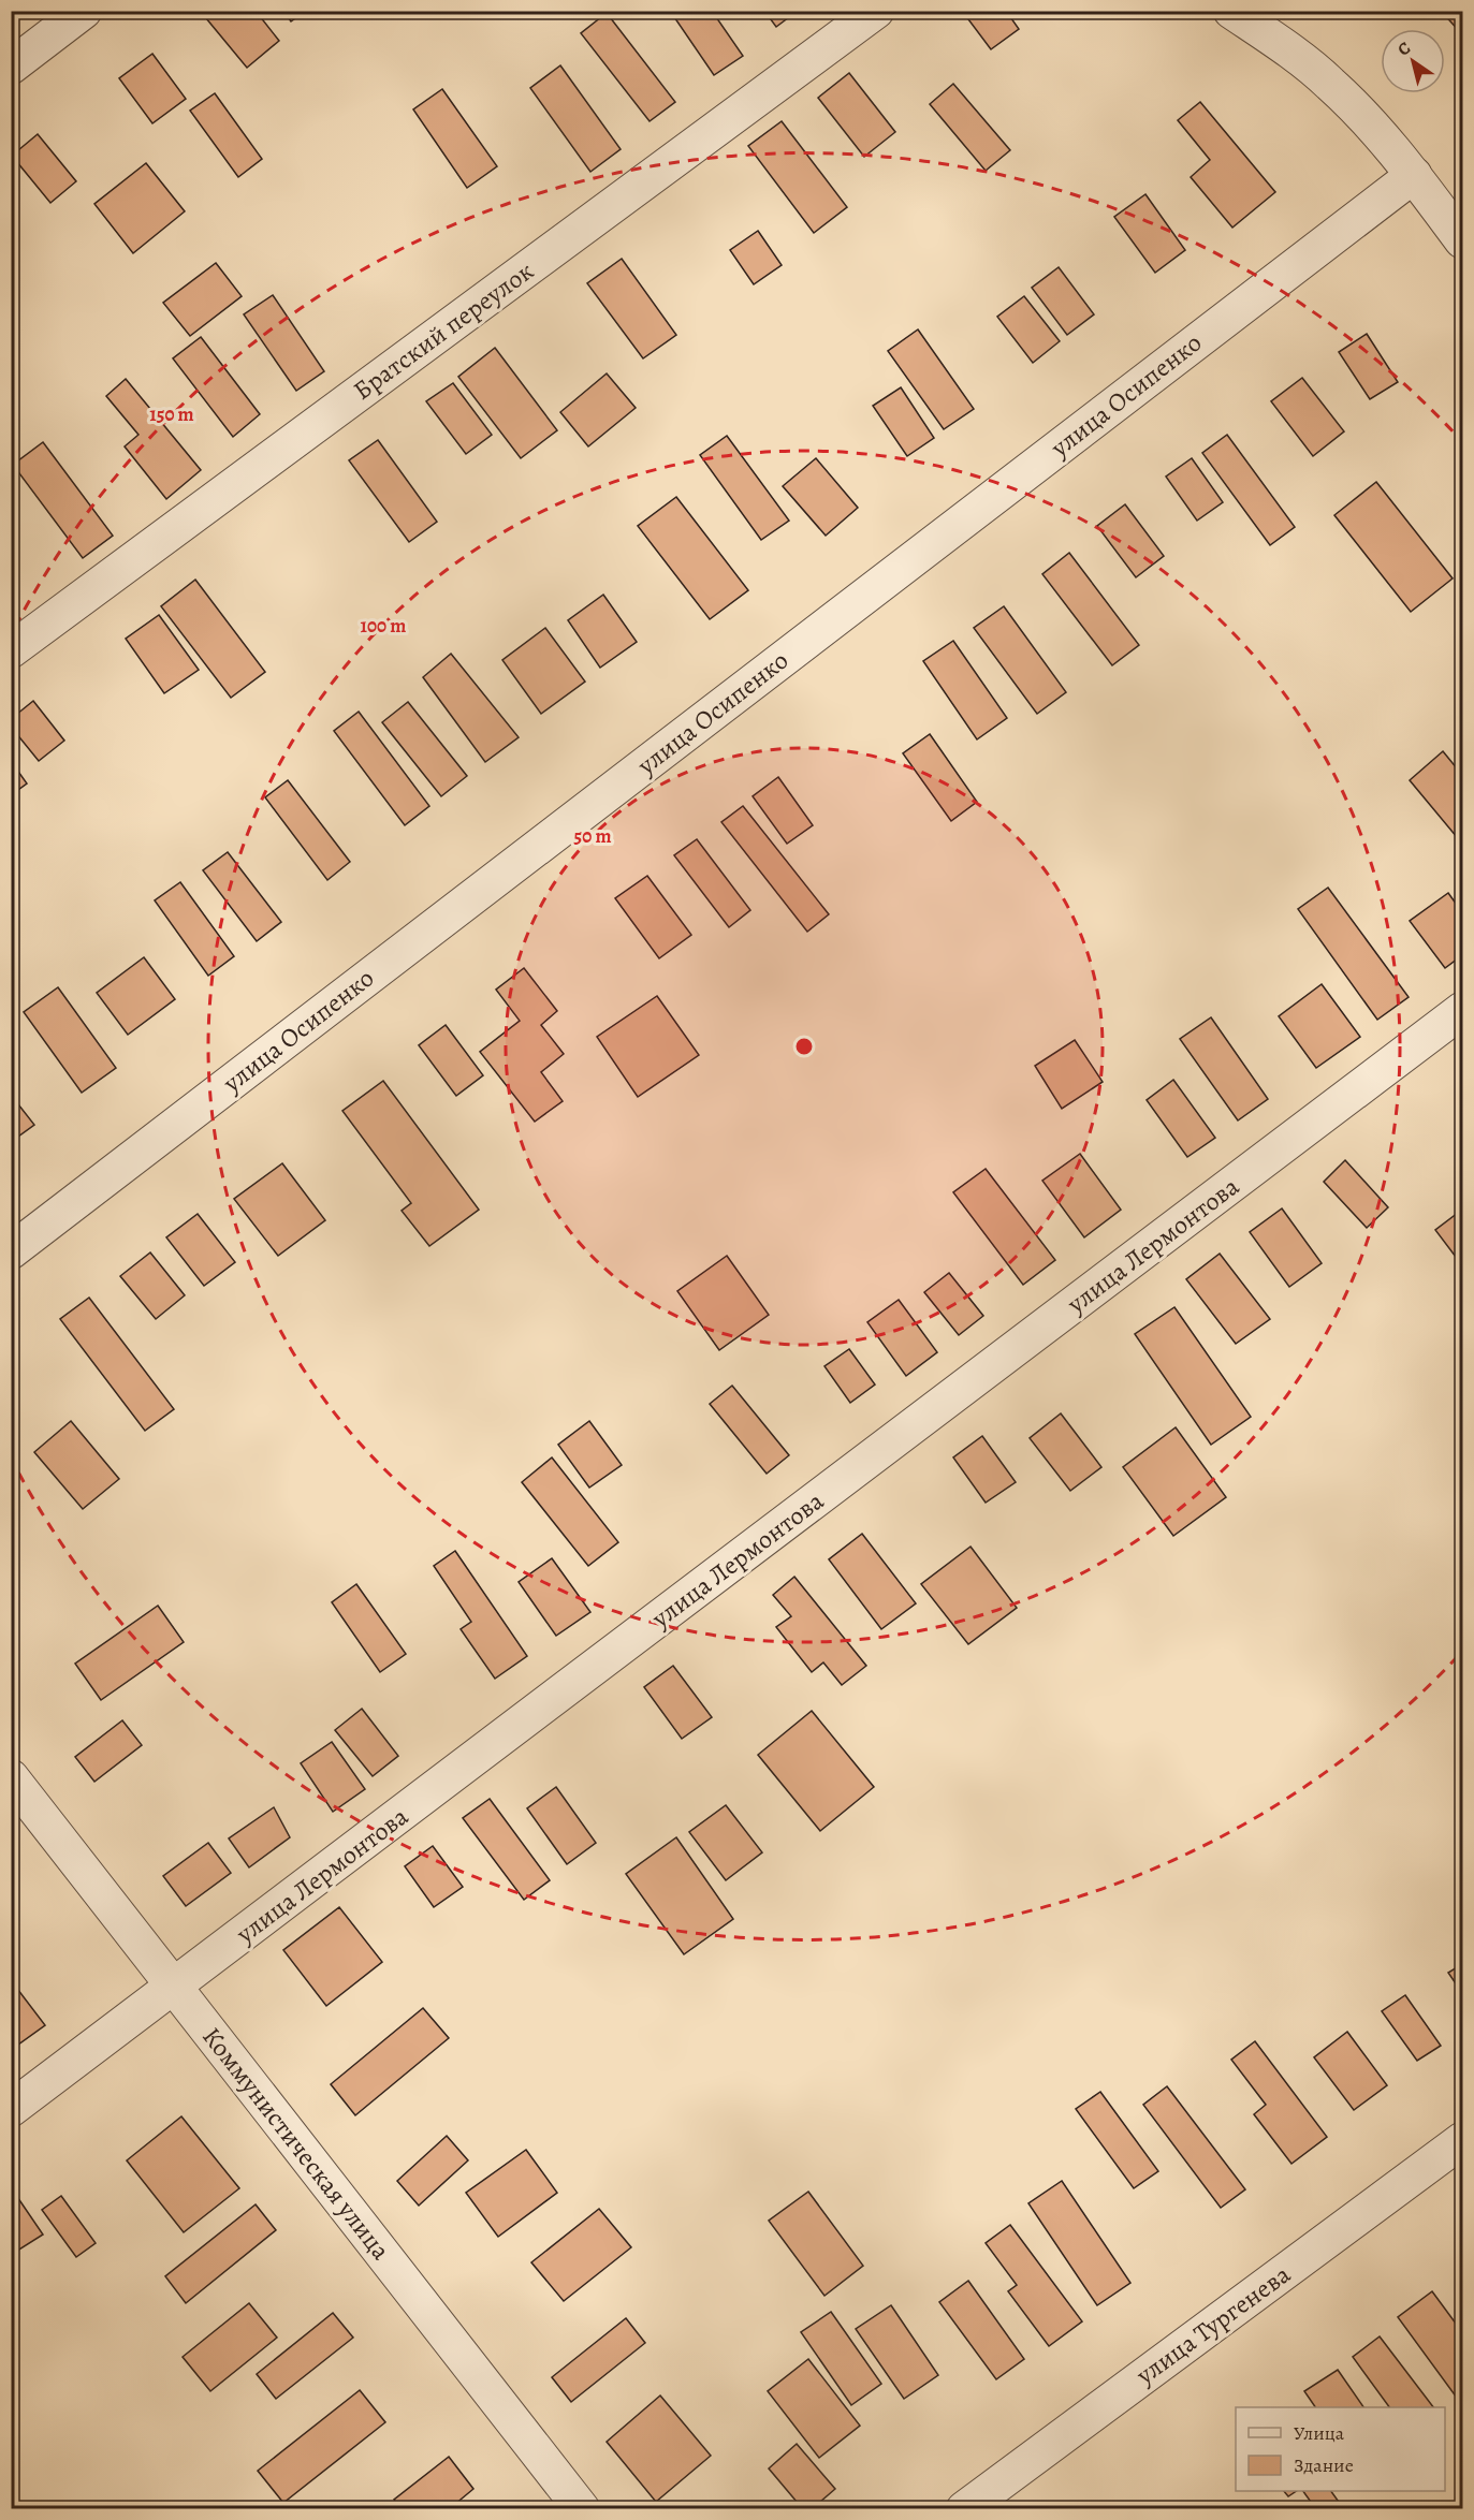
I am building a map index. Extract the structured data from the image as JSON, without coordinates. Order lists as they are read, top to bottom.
{
  "streets": {
    "street": [
      "Братский переулок",
      "улица Осипенко",
      "улица Лермонтова",
      "Коммунистическая улица",
      "улица Тургенева"
    ]
  },
  "crossings": [
    ["улица Лермонтова", "Коммунистическая улица"]
  ],
  "legend": ["Улица", "Здание"],
  "north": "top left",
  "rings": ["150 m", "100 m", "50 m"]
}
